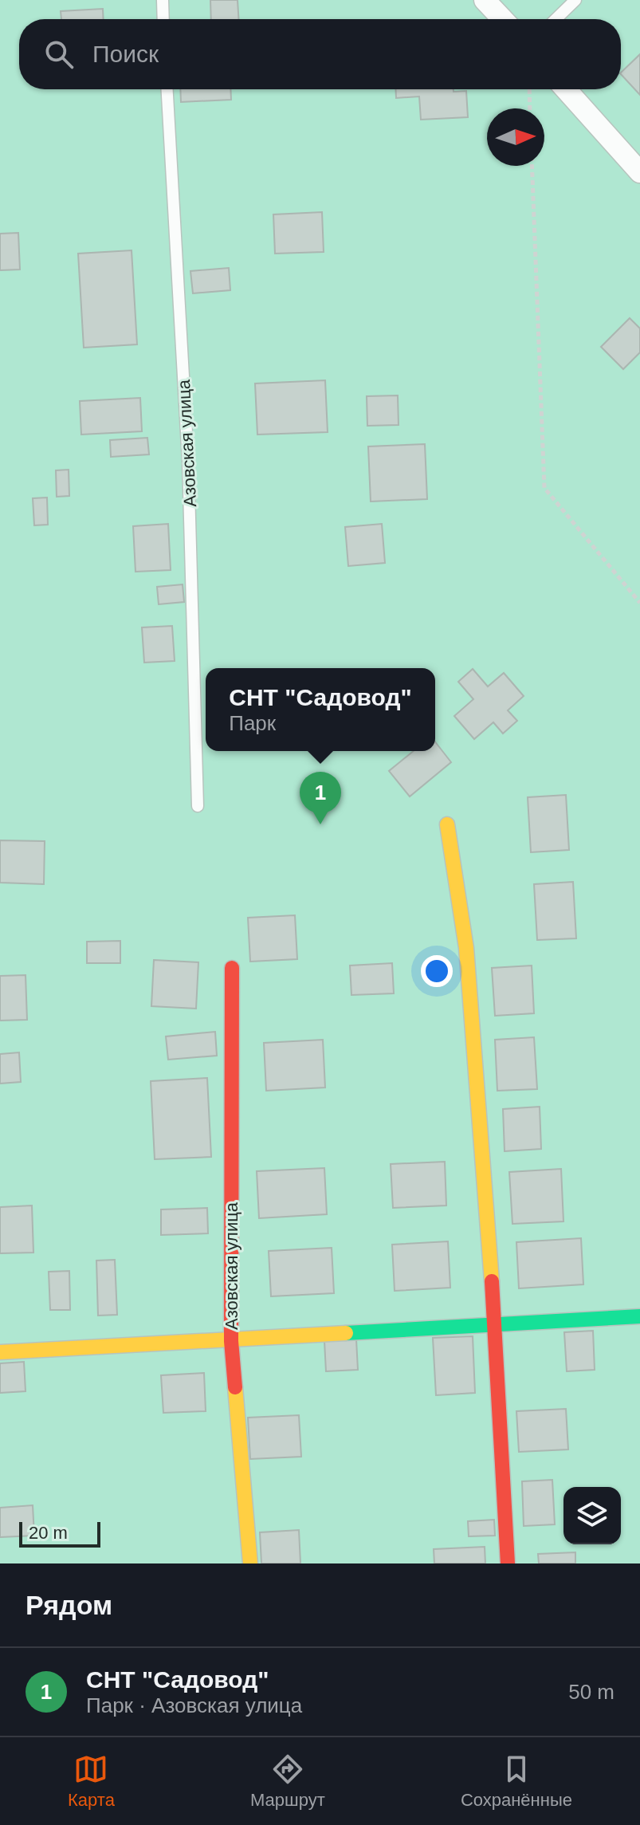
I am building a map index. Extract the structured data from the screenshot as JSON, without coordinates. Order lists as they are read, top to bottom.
{
  "streets": {
    "street": ["Азовская улица"]
  },
  "scale_bar": "20 m",
  "north": "right",
  "page": {
    "search": "Поиск",
    "popup": ["СНТ \"Садовод\"", "Парк"],
    "pins": "1",
    "scale": "20 m",
    "heading": "Рядом",
    "list": [
      {
        "mark": "1",
        "name": "СНТ \"Садовод\"",
        "note": "Парк · Азовская улица",
        "value": "50 m"
      }
    ],
    "nav": ["Карта", "Маршрут", "Сохранённые"]
  }
}
